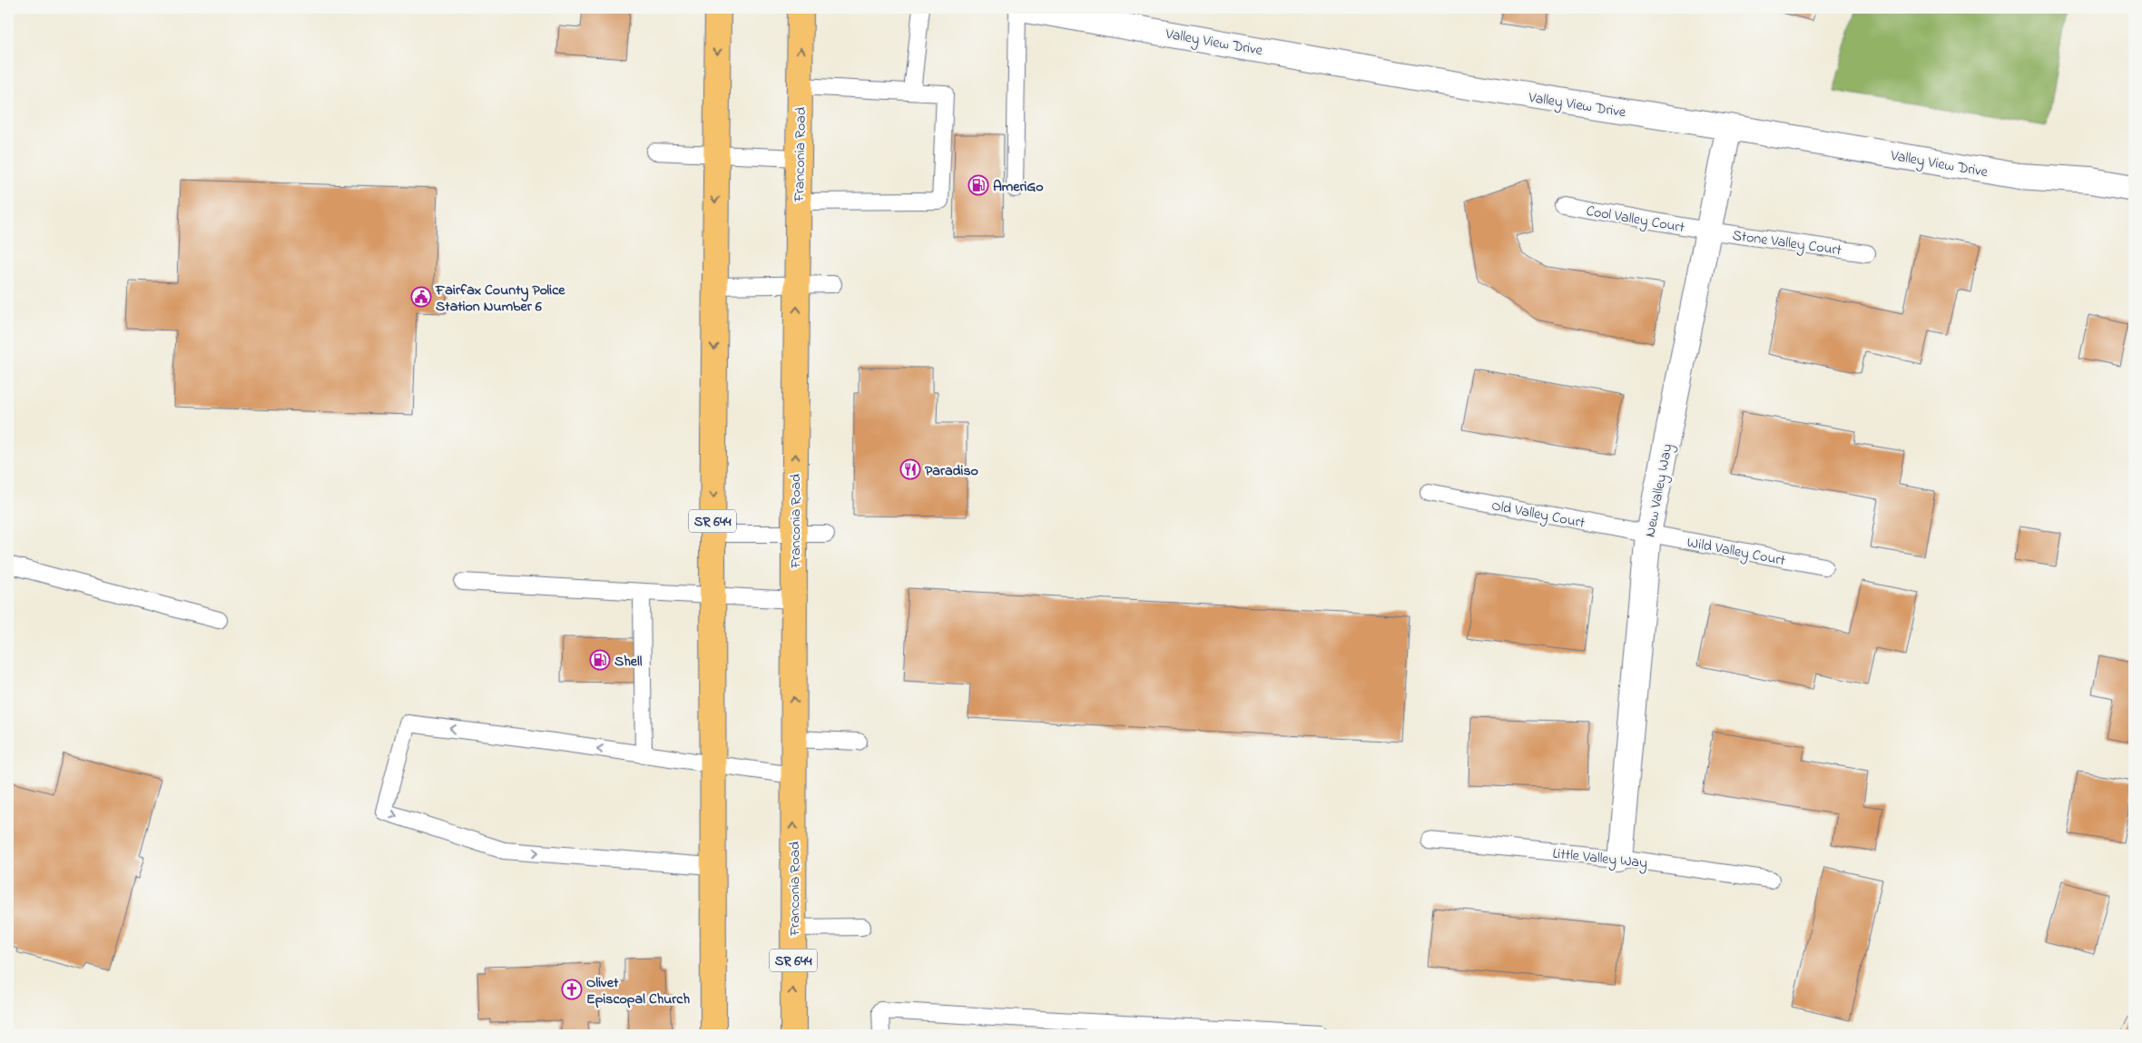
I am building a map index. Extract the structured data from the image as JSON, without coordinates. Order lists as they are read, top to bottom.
{
  "streets": {
    "main road": ["Franconia Road", "SR 644"],
    "street": ["Valley View Drive", "New Valley Way"],
    "lane": [
      "Cool Valley Court",
      "Stone Valley Court",
      "Old Valley Court",
      "Wild Valley Court",
      "Little Valley Way"
    ]
  },
  "crossings": [
    ["Valley View Drive", "New Valley Way"],
    ["Cool Valley Court", "Stone Valley Court"],
    ["Cool Valley Court", "New Valley Way"],
    ["Stone Valley Court", "New Valley Way"],
    ["New Valley Way", "Old Valley Court"],
    ["New Valley Way", "Wild Valley Court"],
    ["New Valley Way", "Little Valley Way"],
    ["Old Valley Court", "Wild Valley Court"]
  ],
  "places": {
    "fuel station": ["AmeriGo", "Shell"],
    "public building": ["Fairfax County Police Station Number 6"],
    "restaurant": ["Paradiso"],
    "church": ["Olivet Episcopal Church"]
  }
}
